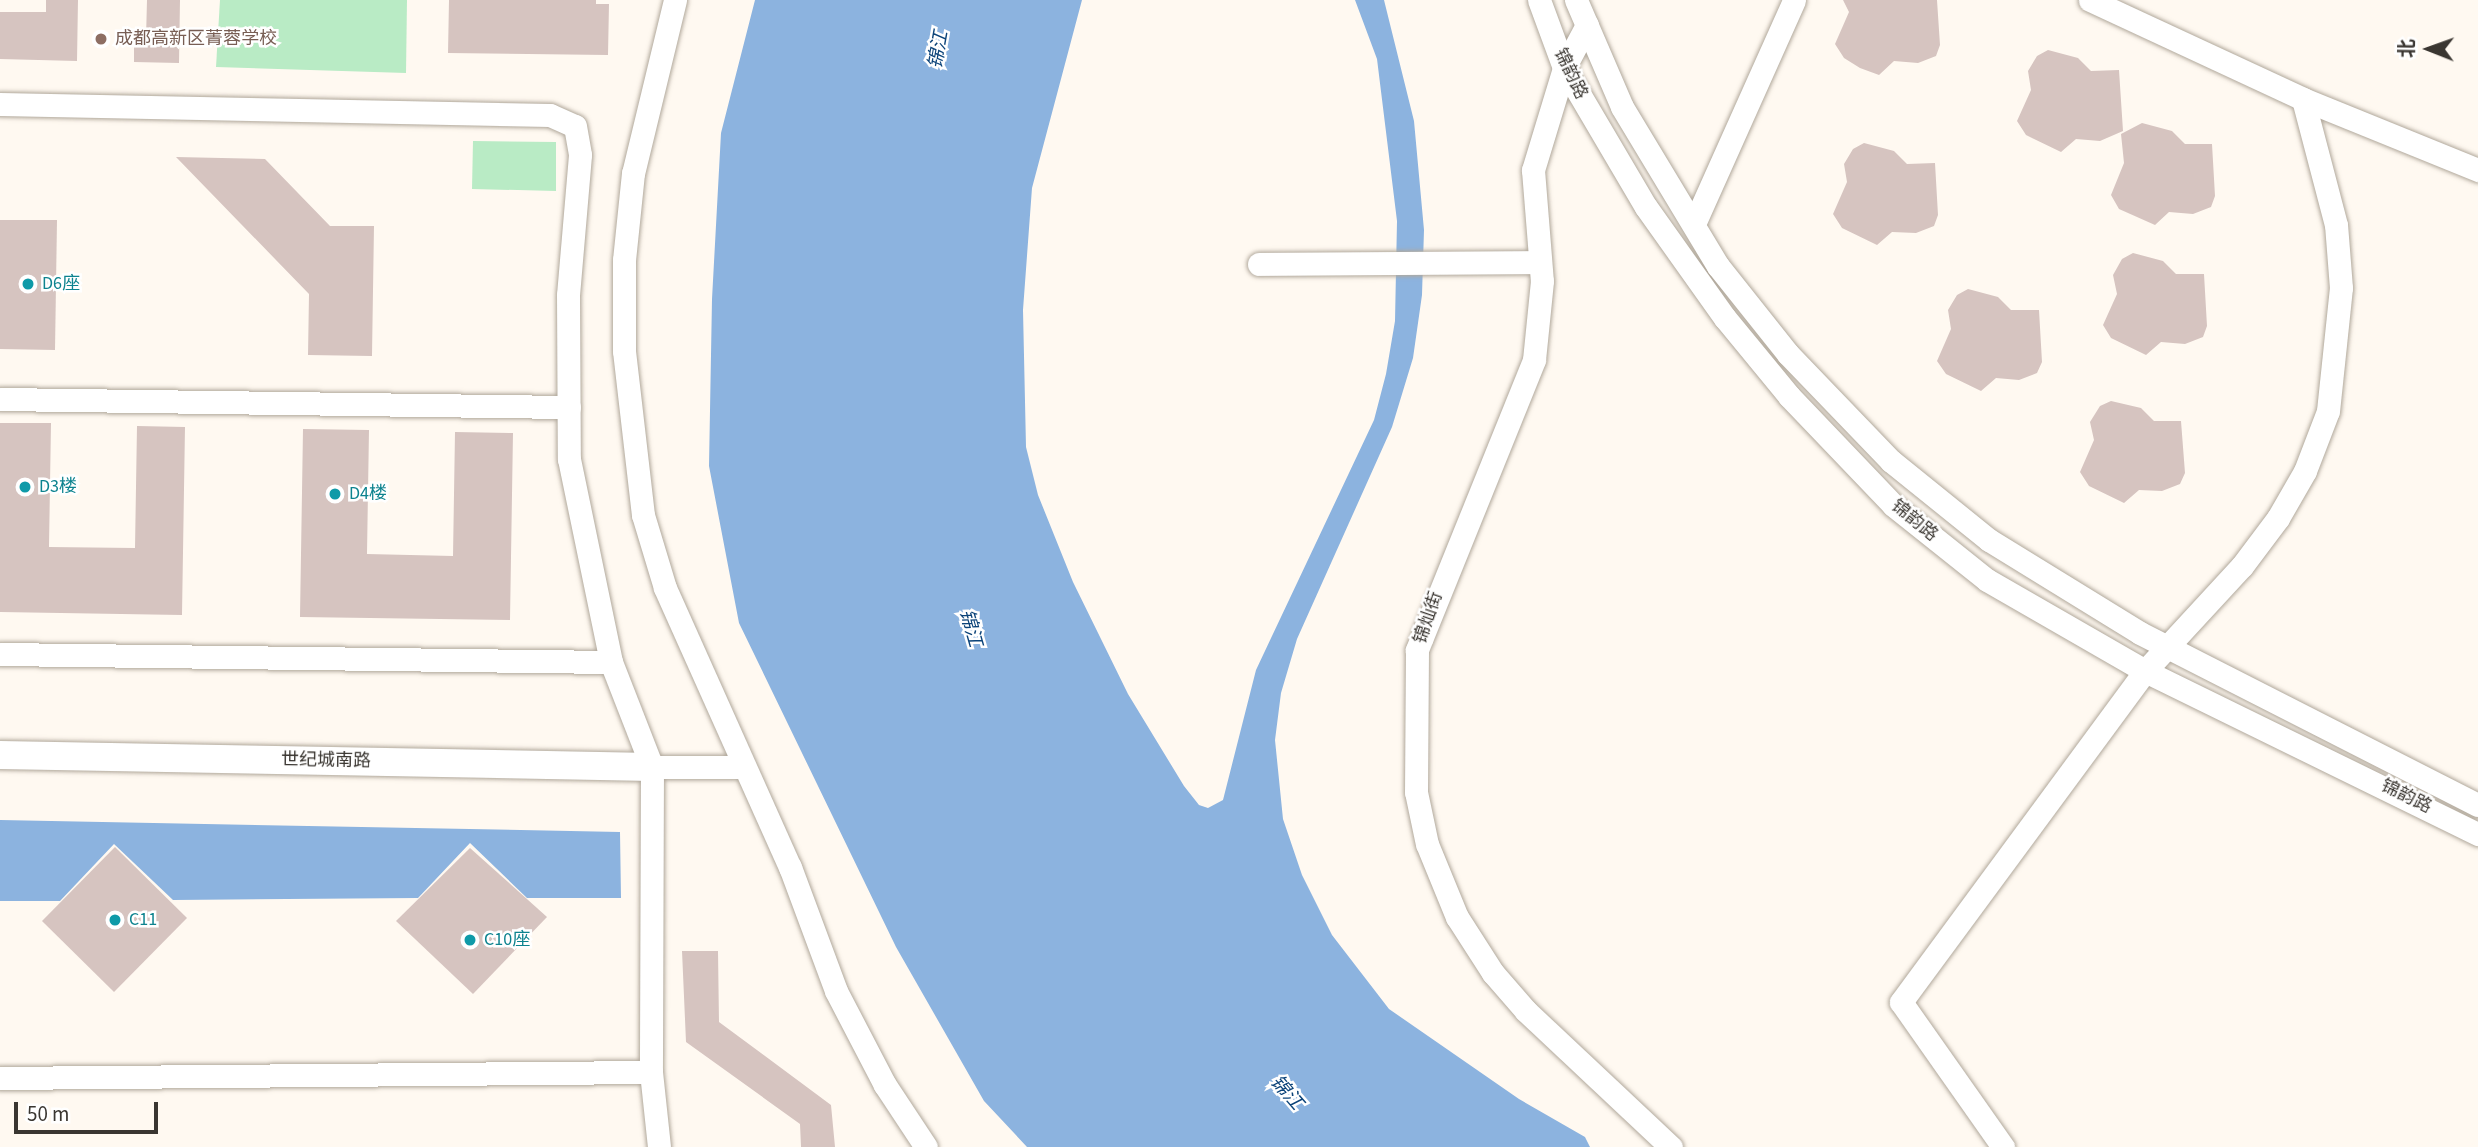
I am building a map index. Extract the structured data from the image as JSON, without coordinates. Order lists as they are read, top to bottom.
{
  "streets": {
    "main road": ["世纪城南路"],
    "street": ["锦韵路", "锦灿街"]
  },
  "crossings": [
    ["锦韵路", "锦灿街"]
  ],
  "water": ["锦江"],
  "places": [
    "成都高新区菁蓉学校",
    "D6座",
    "D3楼",
    "D4楼",
    "C11",
    "C10座"
  ],
  "scale_bar": "50 m",
  "north": "left"
}
